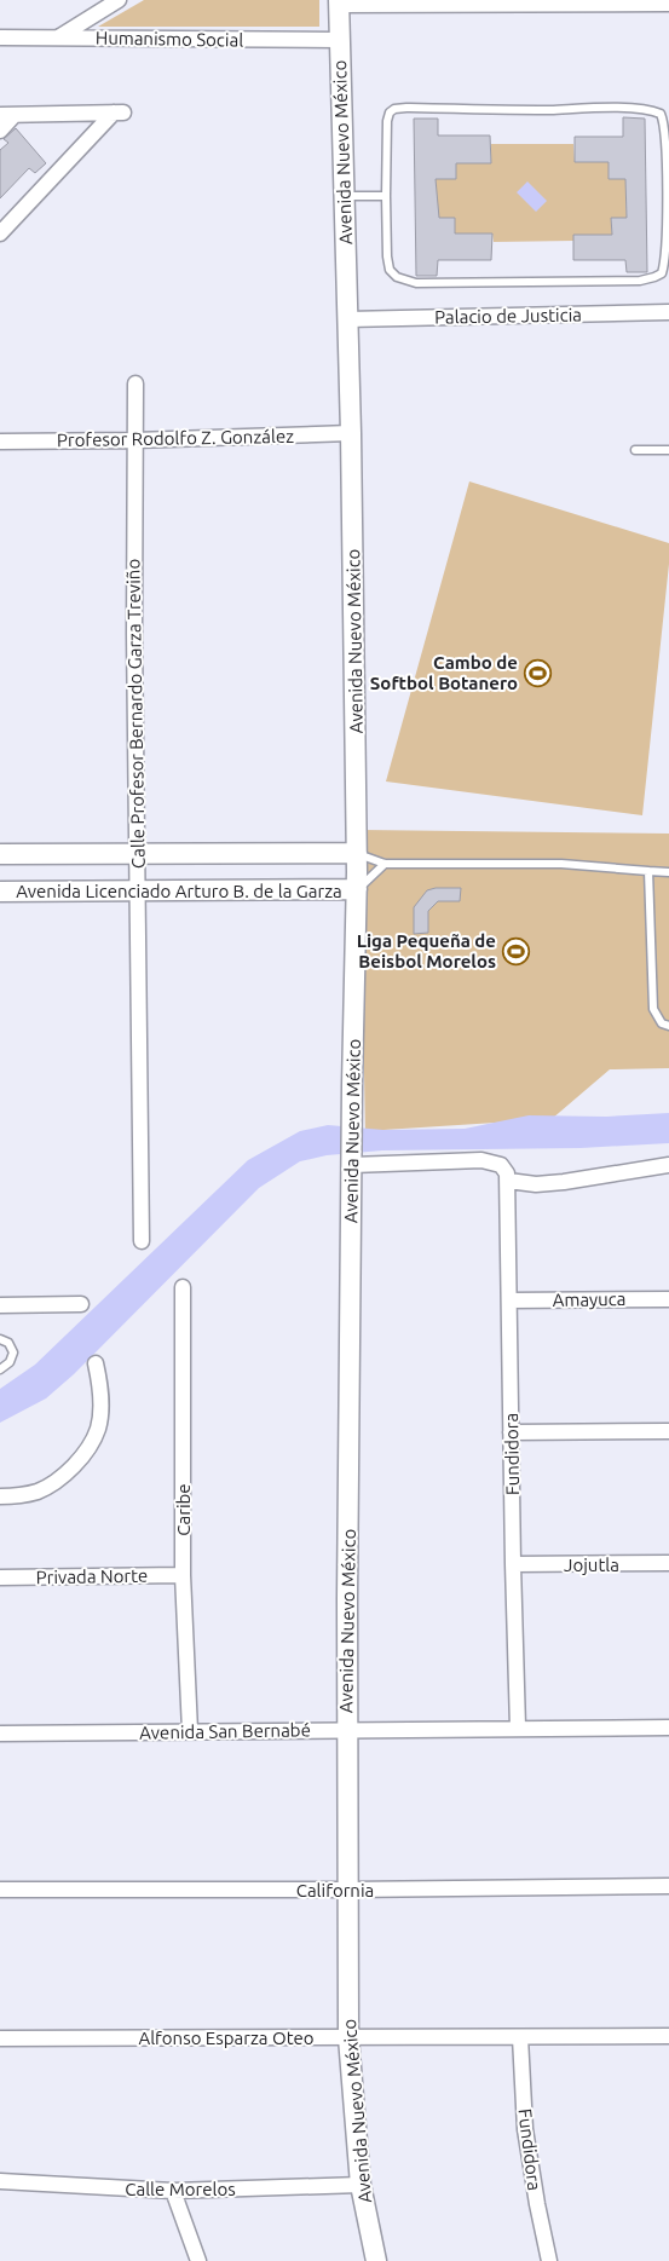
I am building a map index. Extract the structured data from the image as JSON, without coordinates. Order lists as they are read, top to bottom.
{
  "streets": {
    "street": [
      "Humanismo Social",
      "Avenida Nuevo México",
      "Palacio de Justicia",
      "Profesor Rodolfo Z. González",
      "Calle Profesor Bernardo Garza Treviño",
      "Avenida Licenciado Arturo B. de la Garza",
      "Amayuca",
      "Fundidora",
      "Caribe",
      "Jojutla",
      "Privada Norte",
      "Avenida San Bernabé",
      "California",
      "Alfonso Esparza Oteo",
      "Calle Morelos"
    ]
  },
  "crossings": [
    ["Humanismo Social", "Avenida Nuevo México"],
    ["Avenida Nuevo México", "Palacio de Justicia"],
    ["Avenida Nuevo México", "Profesor Rodolfo Z. González"],
    ["Avenida Nuevo México", "Avenida Licenciado Arturo B. de la Garza"],
    ["Avenida Nuevo México", "Avenida San Bernabé"],
    ["Avenida Nuevo México", "California"],
    ["Avenida Nuevo México", "Alfonso Esparza Oteo"],
    ["Avenida Nuevo México", "Calle Morelos"],
    ["Profesor Rodolfo Z. González", "Calle Profesor Bernardo Garza Treviño"],
    ["Calle Profesor Bernardo Garza Treviño", "Avenida Licenciado Arturo B. de la Garza"],
    ["Amayuca", "Fundidora"],
    ["Fundidora", "Jojutla"],
    ["Fundidora", "Avenida San Bernabé"],
    ["Fundidora", "Alfonso Esparza Oteo"],
    ["Caribe", "Privada Norte"],
    ["Caribe", "Avenida San Bernabé"]
  ],
  "places": {
    "sports": ["Cambo de Softbol Botanero", "Liga Pequeña de Beisbol Morelos"]
  }
}
